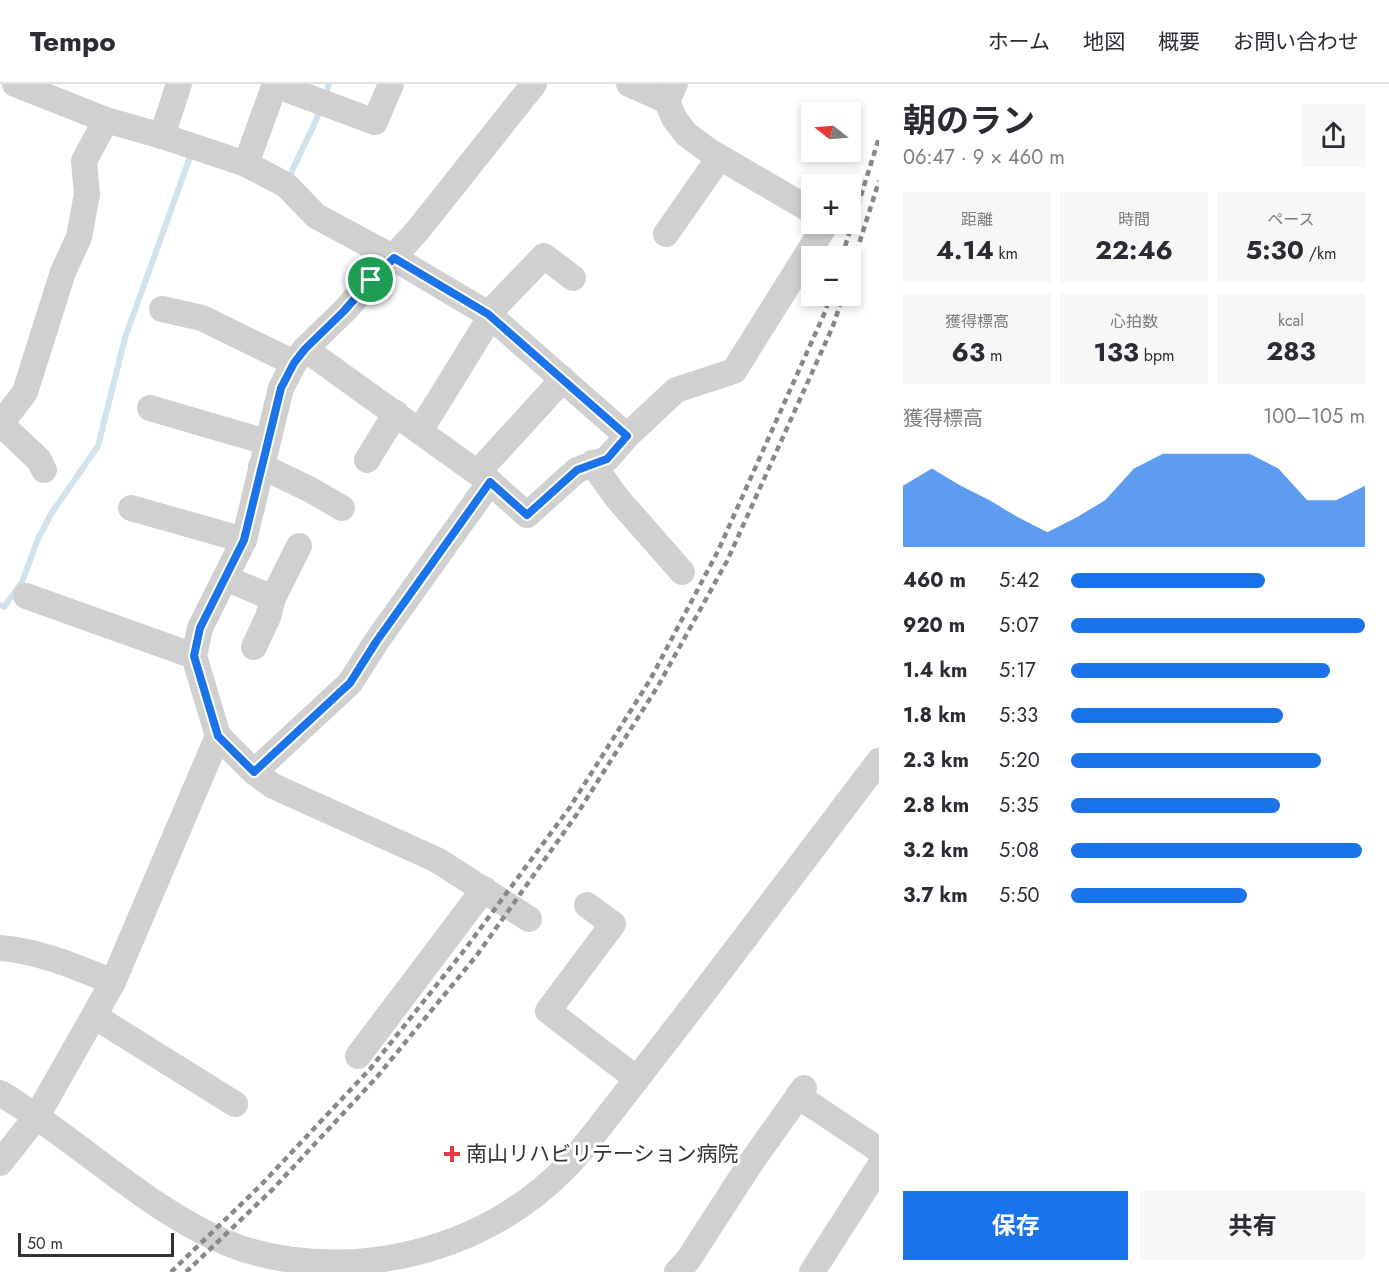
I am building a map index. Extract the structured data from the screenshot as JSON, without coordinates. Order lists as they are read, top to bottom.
{
  "places": {
    "health": ["南山リハビリテーション病院"]
  },
  "scale_bar": "50 m",
  "north": "left",
  "page": {
    "header": "Tempo",
    "nav": [
      "ホーム",
      "地図",
      "概要",
      "お問い合わせ"
    ],
    "heading": ["朝のラン", "06:47 · 9 × 460 m"],
    "map_buttons": ["+", "−"],
    "stats": [
      ["距離", "4.14 km"],
      ["時間", "22:46"],
      ["ペース", "5:30 /km"],
      ["獲得標高", "63 m"],
      ["心拍数", "133 bpm"],
      ["kcal", "283"]
    ],
    "chart": ["獲得標高", "100–105 m"],
    "list": [
      {
        "name": "460 m",
        "note": "5:42"
      },
      {
        "name": "920 m",
        "note": "5:07"
      },
      {
        "name": "1.4 km",
        "note": "5:17"
      },
      {
        "name": "1.8 km",
        "note": "5:33"
      },
      {
        "name": "2.3 km",
        "note": "5:20"
      },
      {
        "name": "2.8 km",
        "note": "5:35"
      },
      {
        "name": "3.2 km",
        "note": "5:08"
      },
      {
        "name": "3.7 km",
        "note": "5:50"
      }
    ],
    "buttons": ["保存", "共有"],
    "scale": "50 m"
  }
}
